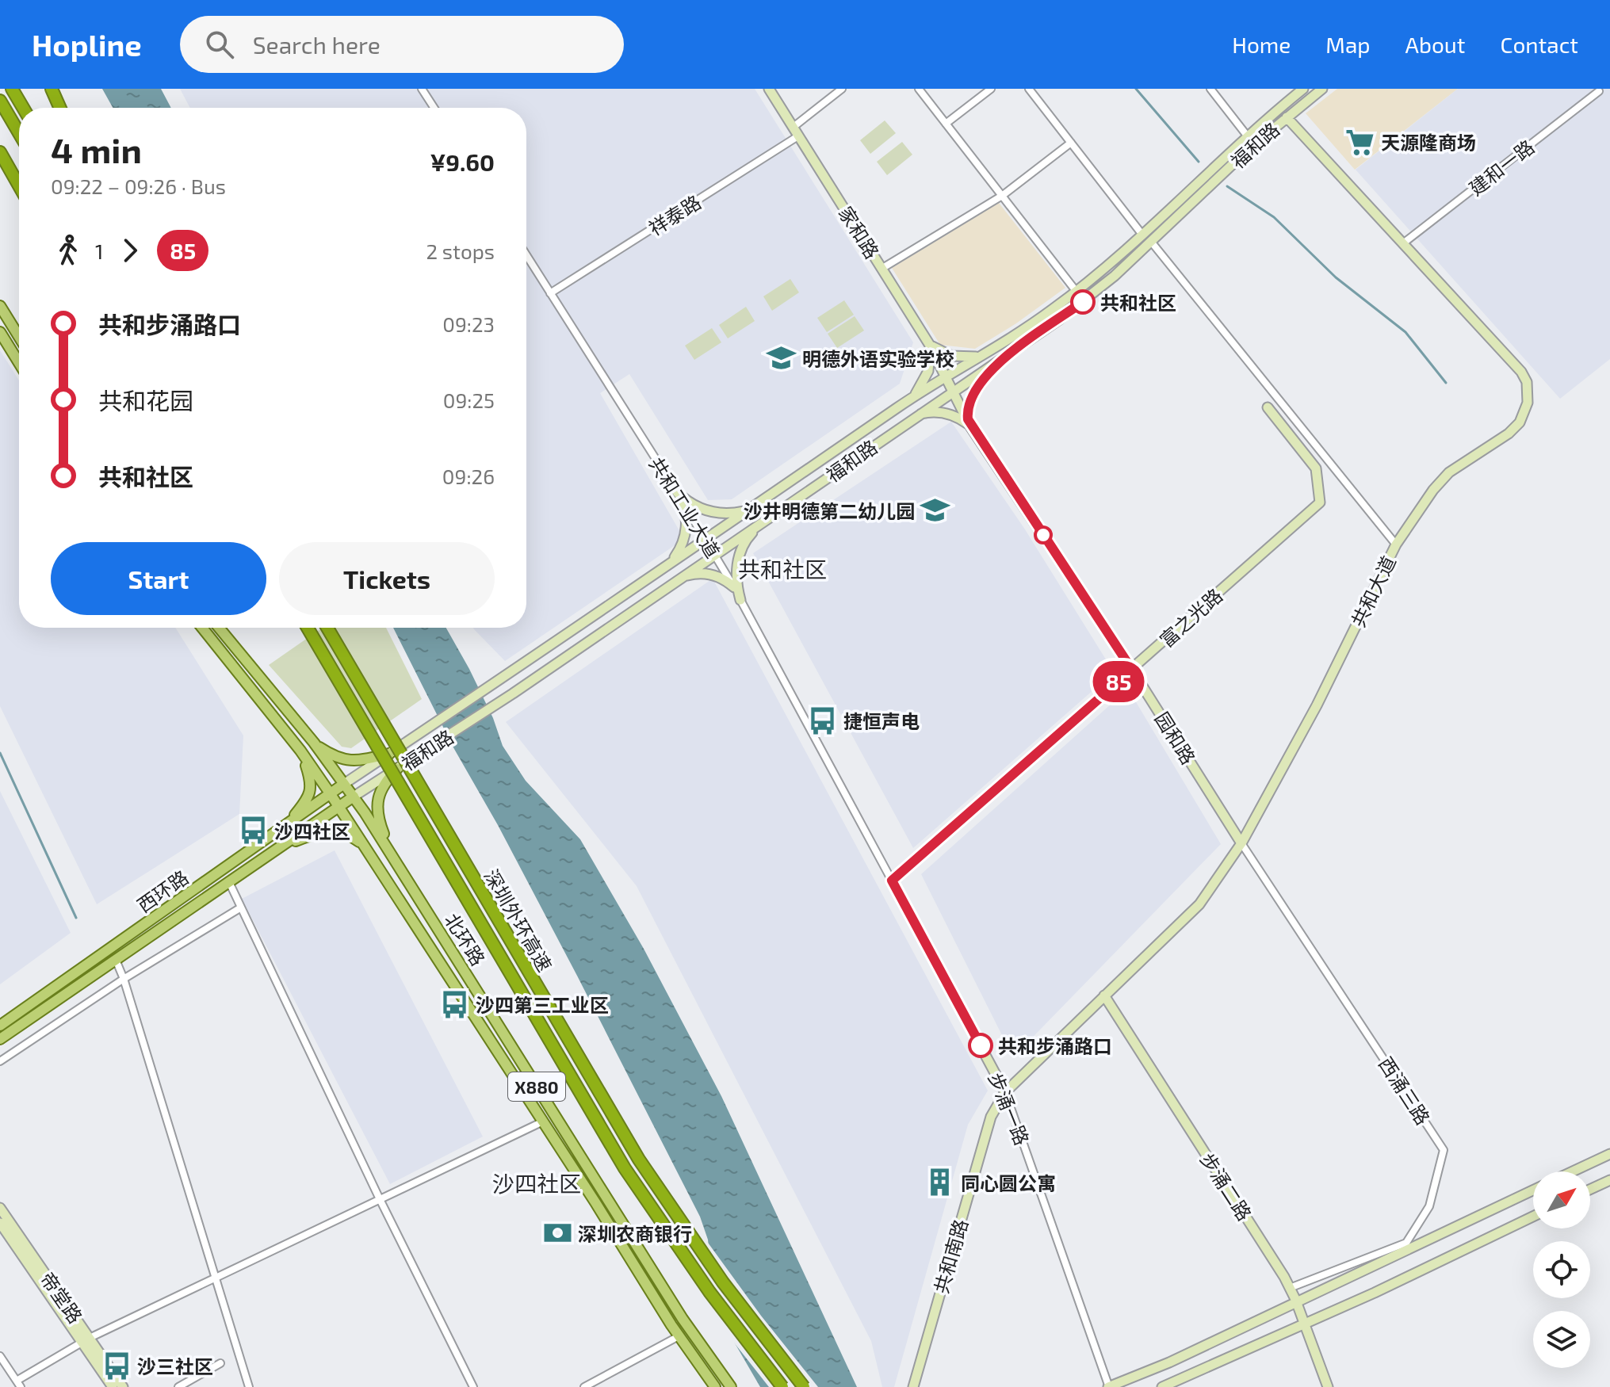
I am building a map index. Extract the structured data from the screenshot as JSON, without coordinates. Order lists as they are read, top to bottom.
{
  "streets": {
    "highway": ["深圳外环高速"],
    "main road": ["西环路", "北环路", "X880"],
    "street": [
      "福和路",
      "建和一路",
      "祥泰路",
      "家和路",
      "共和工业大道",
      "共和大道",
      "富之光路",
      "园和路",
      "西涌三路",
      "步涌一路",
      "步涌二路",
      "共和南路",
      "帝堂路"
    ]
  },
  "crossings": [
    ["福和路", "家和路"],
    ["福和路", "共和工业大道"],
    ["福和路", "共和大道"],
    ["福和路", "园和路"],
    ["福和路", "西环路"],
    ["福和路", "北环路"],
    ["建和一路", "共和大道"],
    ["祥泰路", "家和路"],
    ["祥泰路", "共和工业大道"],
    ["家和路", "园和路"],
    ["共和工业大道", "富之光路"],
    ["共和工业大道", "步涌一路"],
    ["共和大道", "园和路"],
    ["共和大道", "西涌三路"],
    ["共和大道", "步涌一路"],
    ["共和大道", "步涌二路"],
    ["共和大道", "共和南路"],
    ["富之光路", "园和路"],
    ["富之光路", "步涌一路"],
    ["园和路", "西涌三路"],
    ["西环路", "北环路"],
    ["西涌三路", "步涌二路"],
    ["步涌一路", "共和南路"]
  ],
  "districts": ["共和社区", "沙四社区"],
  "places": {
    "supermarket": ["天源隆商场"],
    "other": ["共和社区", "共和步涌路口"],
    "school or university": ["明德外语实验学校", "沙井明德第二幼儿园"],
    "bus stop": [
      "捷恒声电",
      "沙四社区",
      "沙四第三工业区",
      "沙三社区"
    ],
    "building": ["同心圆公寓"],
    "bank": ["深圳农商银行"]
  },
  "lines": ["bus line 85"],
  "north": "top right",
  "page": {
    "header": "Hopline",
    "search": "Search here",
    "nav": [
      "Home",
      "Map",
      "About",
      "Contact"
    ],
    "on_map": "85",
    "heading": ["4 min", "09:22 – 09:26 · Bus", "¥9.60"],
    "legs": ["1", "85", "2 stops"],
    "list": [
      {
        "name": "共和步涌路口",
        "value": "09:23"
      },
      {
        "name": "共和花园",
        "value": "09:25"
      },
      {
        "name": "共和社区",
        "value": "09:26"
      }
    ],
    "buttons": ["Start", "Tickets"]
  }
}
